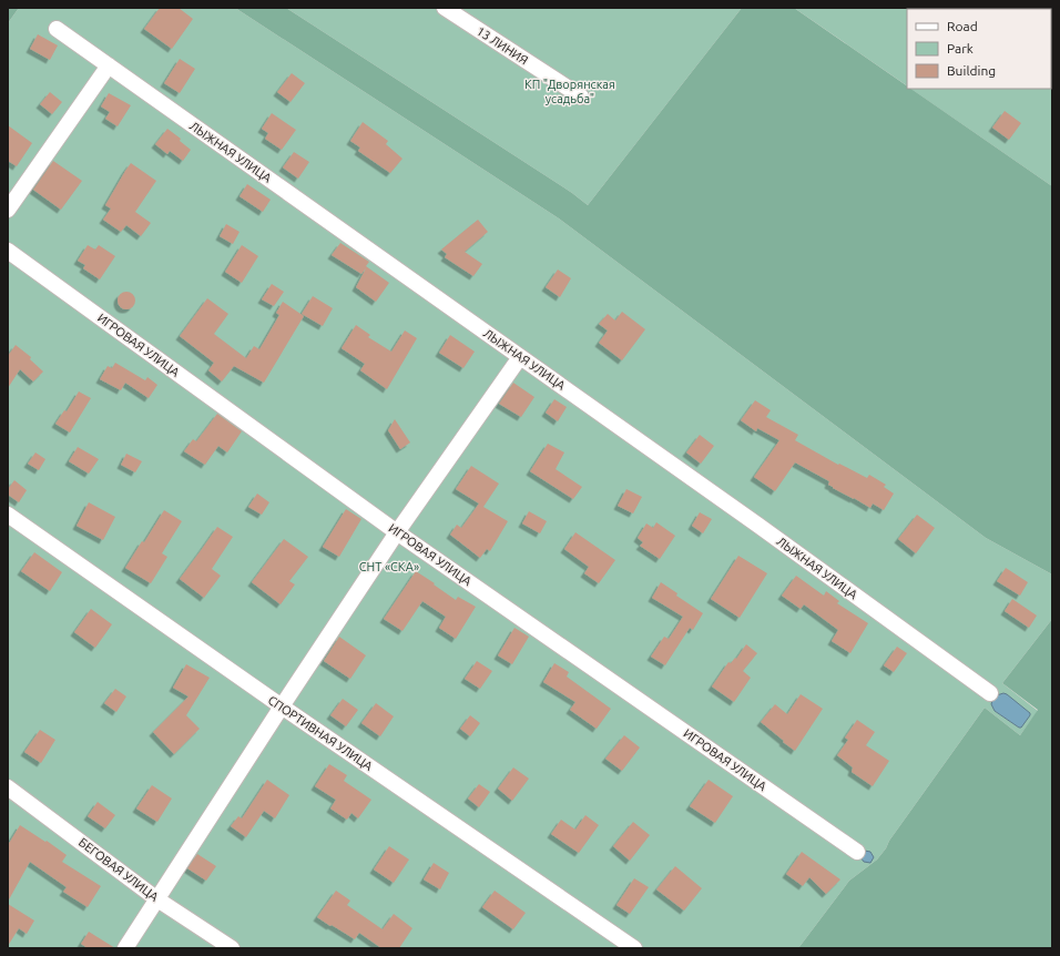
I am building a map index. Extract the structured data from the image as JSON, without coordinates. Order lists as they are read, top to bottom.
{
  "streets": {
    "street": [
      "13 ЛИНИЯ",
      "ЛЫЖНАЯ УЛИЦА",
      "ИГРОВАЯ УЛИЦА",
      "СПОРТИВНАЯ УЛИЦА",
      "БЕГОВАЯ УЛИЦА"
    ]
  },
  "parks": ["КП \"Дворянская усадьба\"", "СНТ «СКА»"],
  "legend": ["Road", "Park", "Building"]
}
